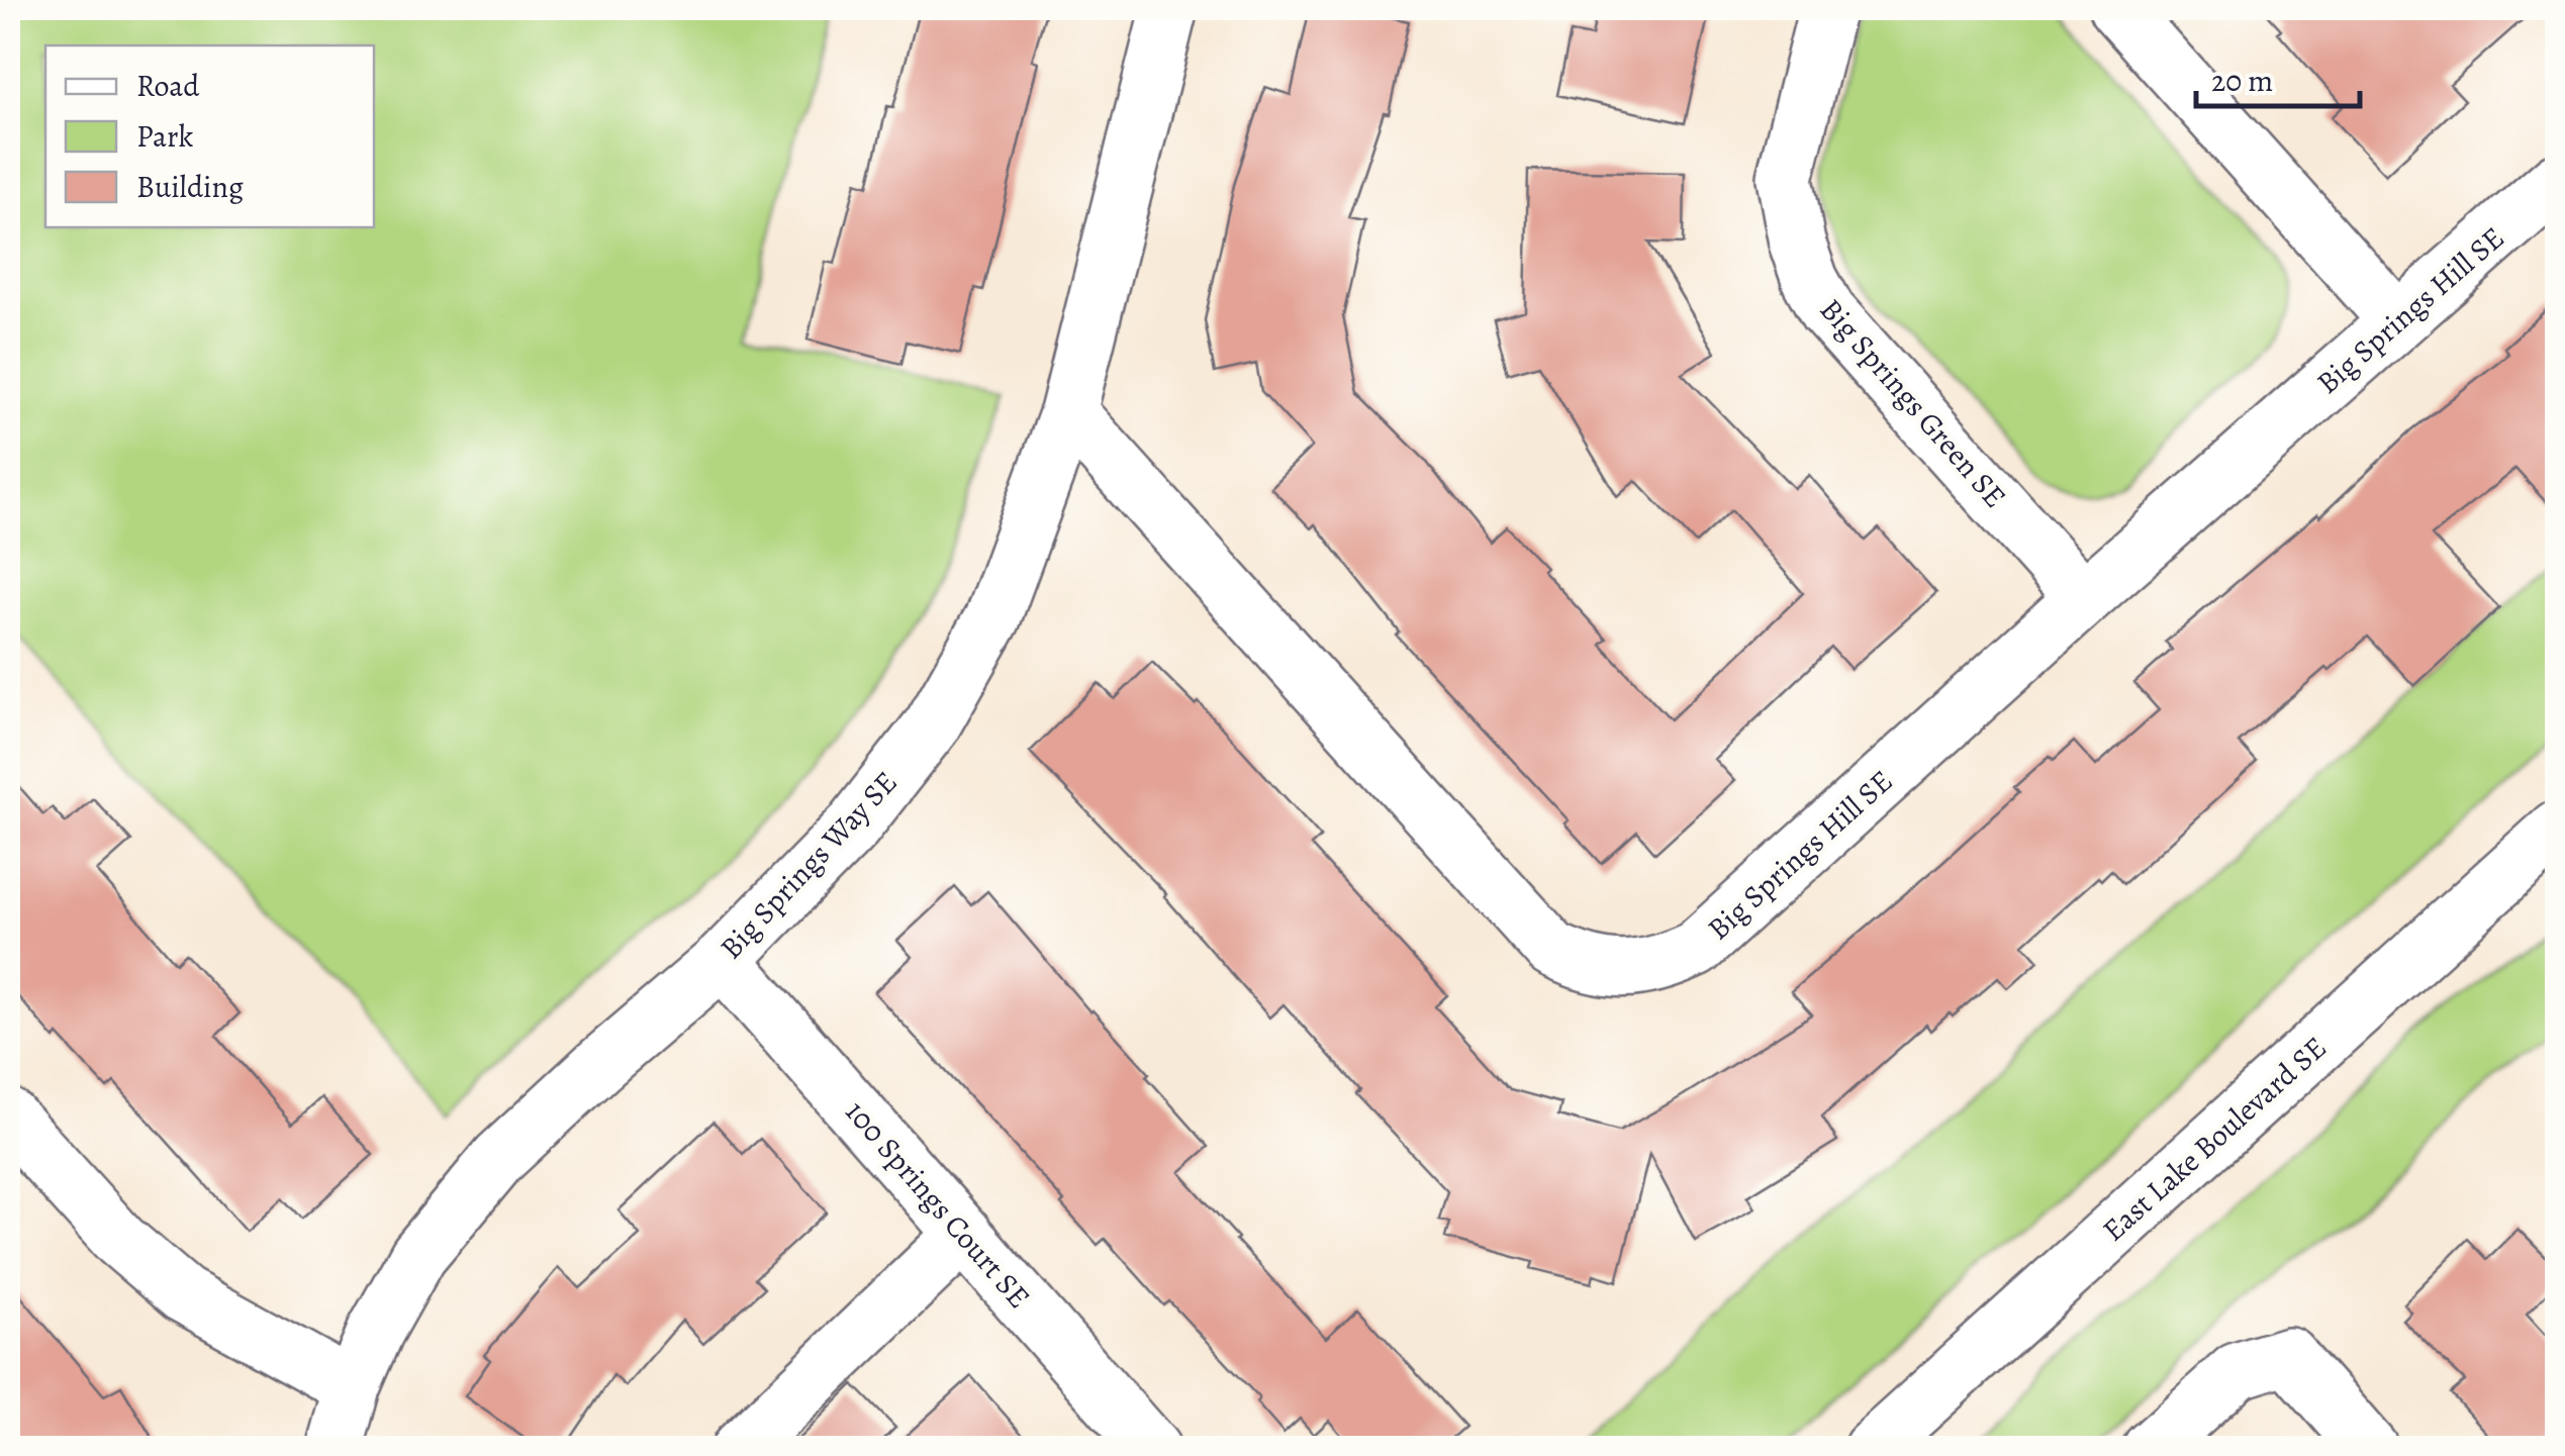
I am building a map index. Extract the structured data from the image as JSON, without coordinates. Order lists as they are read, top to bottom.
{
  "streets": {
    "street": [
      "Big Springs Hill SE",
      "Big Springs Green SE",
      "Big Springs Way SE",
      "East Lake Boulevard SE",
      "100 Springs Court SE"
    ]
  },
  "crossings": [
    ["Big Springs Hill SE", "Big Springs Green SE"],
    ["Big Springs Hill SE", "Big Springs Way SE"],
    ["Big Springs Way SE", "100 Springs Court SE"]
  ],
  "legend": ["Road", "Park", "Building"],
  "scale_bar": "20 m"
}
